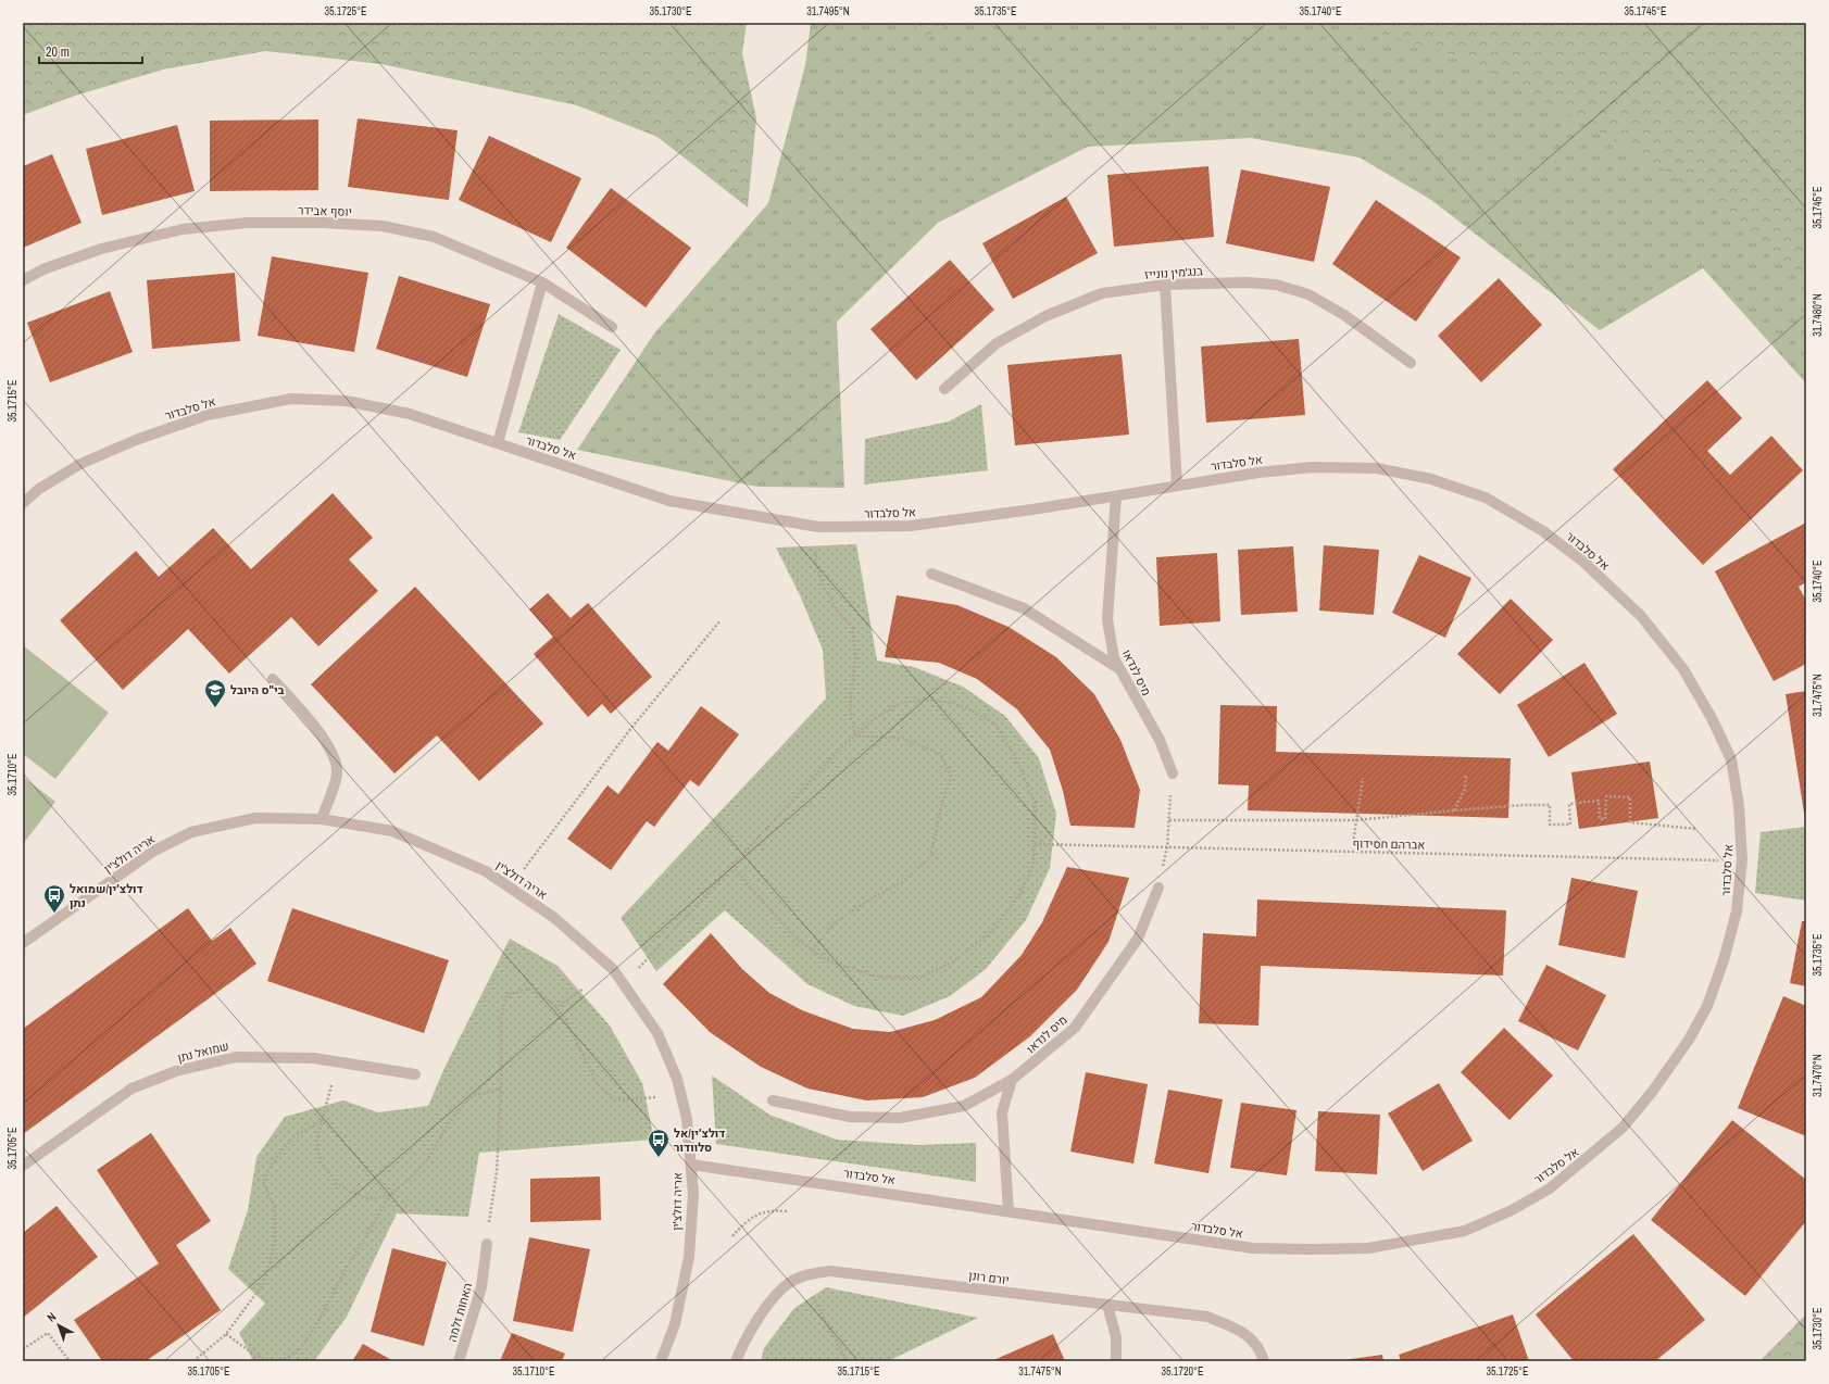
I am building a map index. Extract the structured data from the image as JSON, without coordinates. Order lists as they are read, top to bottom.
{
  "streets": {
    "street": [
      "יוסף אבידר",
      "בנג'מין נונייז",
      "אל סלבדור",
      "מיס לנדאו",
      "אריה דולצ'ין",
      "שמואל נתן",
      "יורם רונן",
      "האחות זלמה"
    ],
    "path": ["אברהם חסידוף"]
  },
  "crossings": [
    ["אל סלבדור", "מיס לנדאו"],
    ["אל סלבדור", "אברהם חסידוף"],
    ["אל סלבדור", "אריה דולצ'ין"]
  ],
  "places": {
    "school or university": ["בי\"ס היובל"],
    "bus stop": ["דולצ׳ין/שמואל נתן", "דולצ׳ין/אל סלוודור"]
  },
  "scale_bar": "20 m",
  "north": "top left",
  "coordinates": [
    "35.1725°E",
    "35.1730°E",
    "31.7495°N",
    "35.1735°E",
    "35.1740°E",
    "35.1745°E",
    "31.7480°N",
    "35.1715°E",
    "31.7475°N",
    "35.1710°E",
    "31.7470°N",
    "35.1705°E",
    "35.1720°E"
  ]
}
